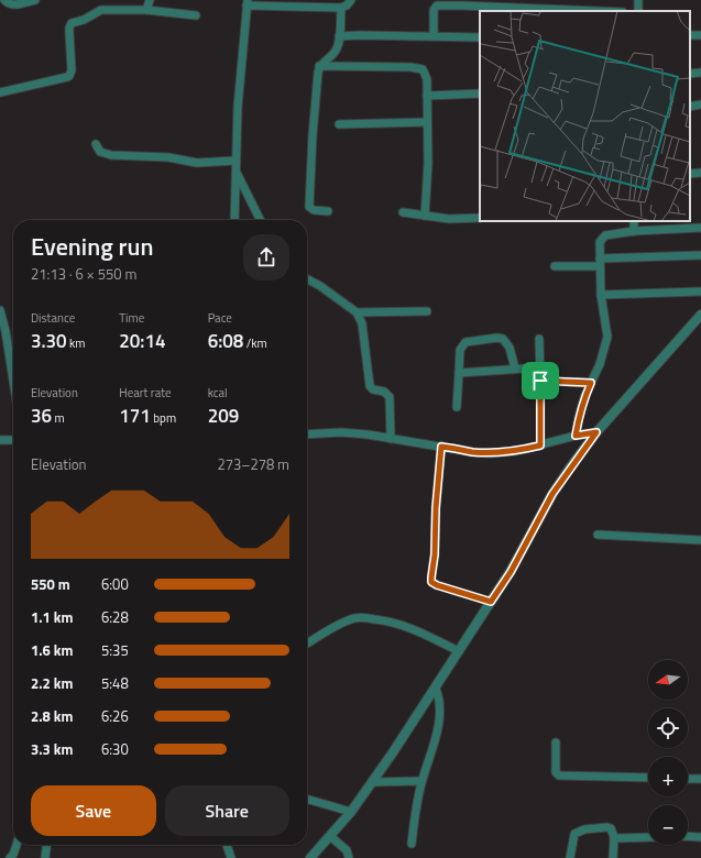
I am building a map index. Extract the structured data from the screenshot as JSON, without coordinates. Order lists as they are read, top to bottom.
{
  "north": "left",
  "page": {
    "heading": ["Evening run", "21:13 · 6 × 550 m"],
    "stats": [
      ["Distance", "3.30 km"],
      ["Time", "20:14"],
      ["Pace", "6:08 /km"],
      ["Elevation", "36 m"],
      ["Heart rate", "171 bpm"],
      ["kcal", "209"]
    ],
    "chart": ["Elevation", "273–278 m"],
    "list": [
      {
        "name": "550 m",
        "note": "6:00"
      },
      {
        "name": "1.1 km",
        "note": "6:28"
      },
      {
        "name": "1.6 km",
        "note": "5:35"
      },
      {
        "name": "2.2 km",
        "note": "5:48"
      },
      {
        "name": "2.8 km",
        "note": "6:26"
      },
      {
        "name": "3.3 km",
        "note": "6:30"
      }
    ],
    "map_buttons": ["+", "−"],
    "buttons": ["Save", "Share"]
  }
}
